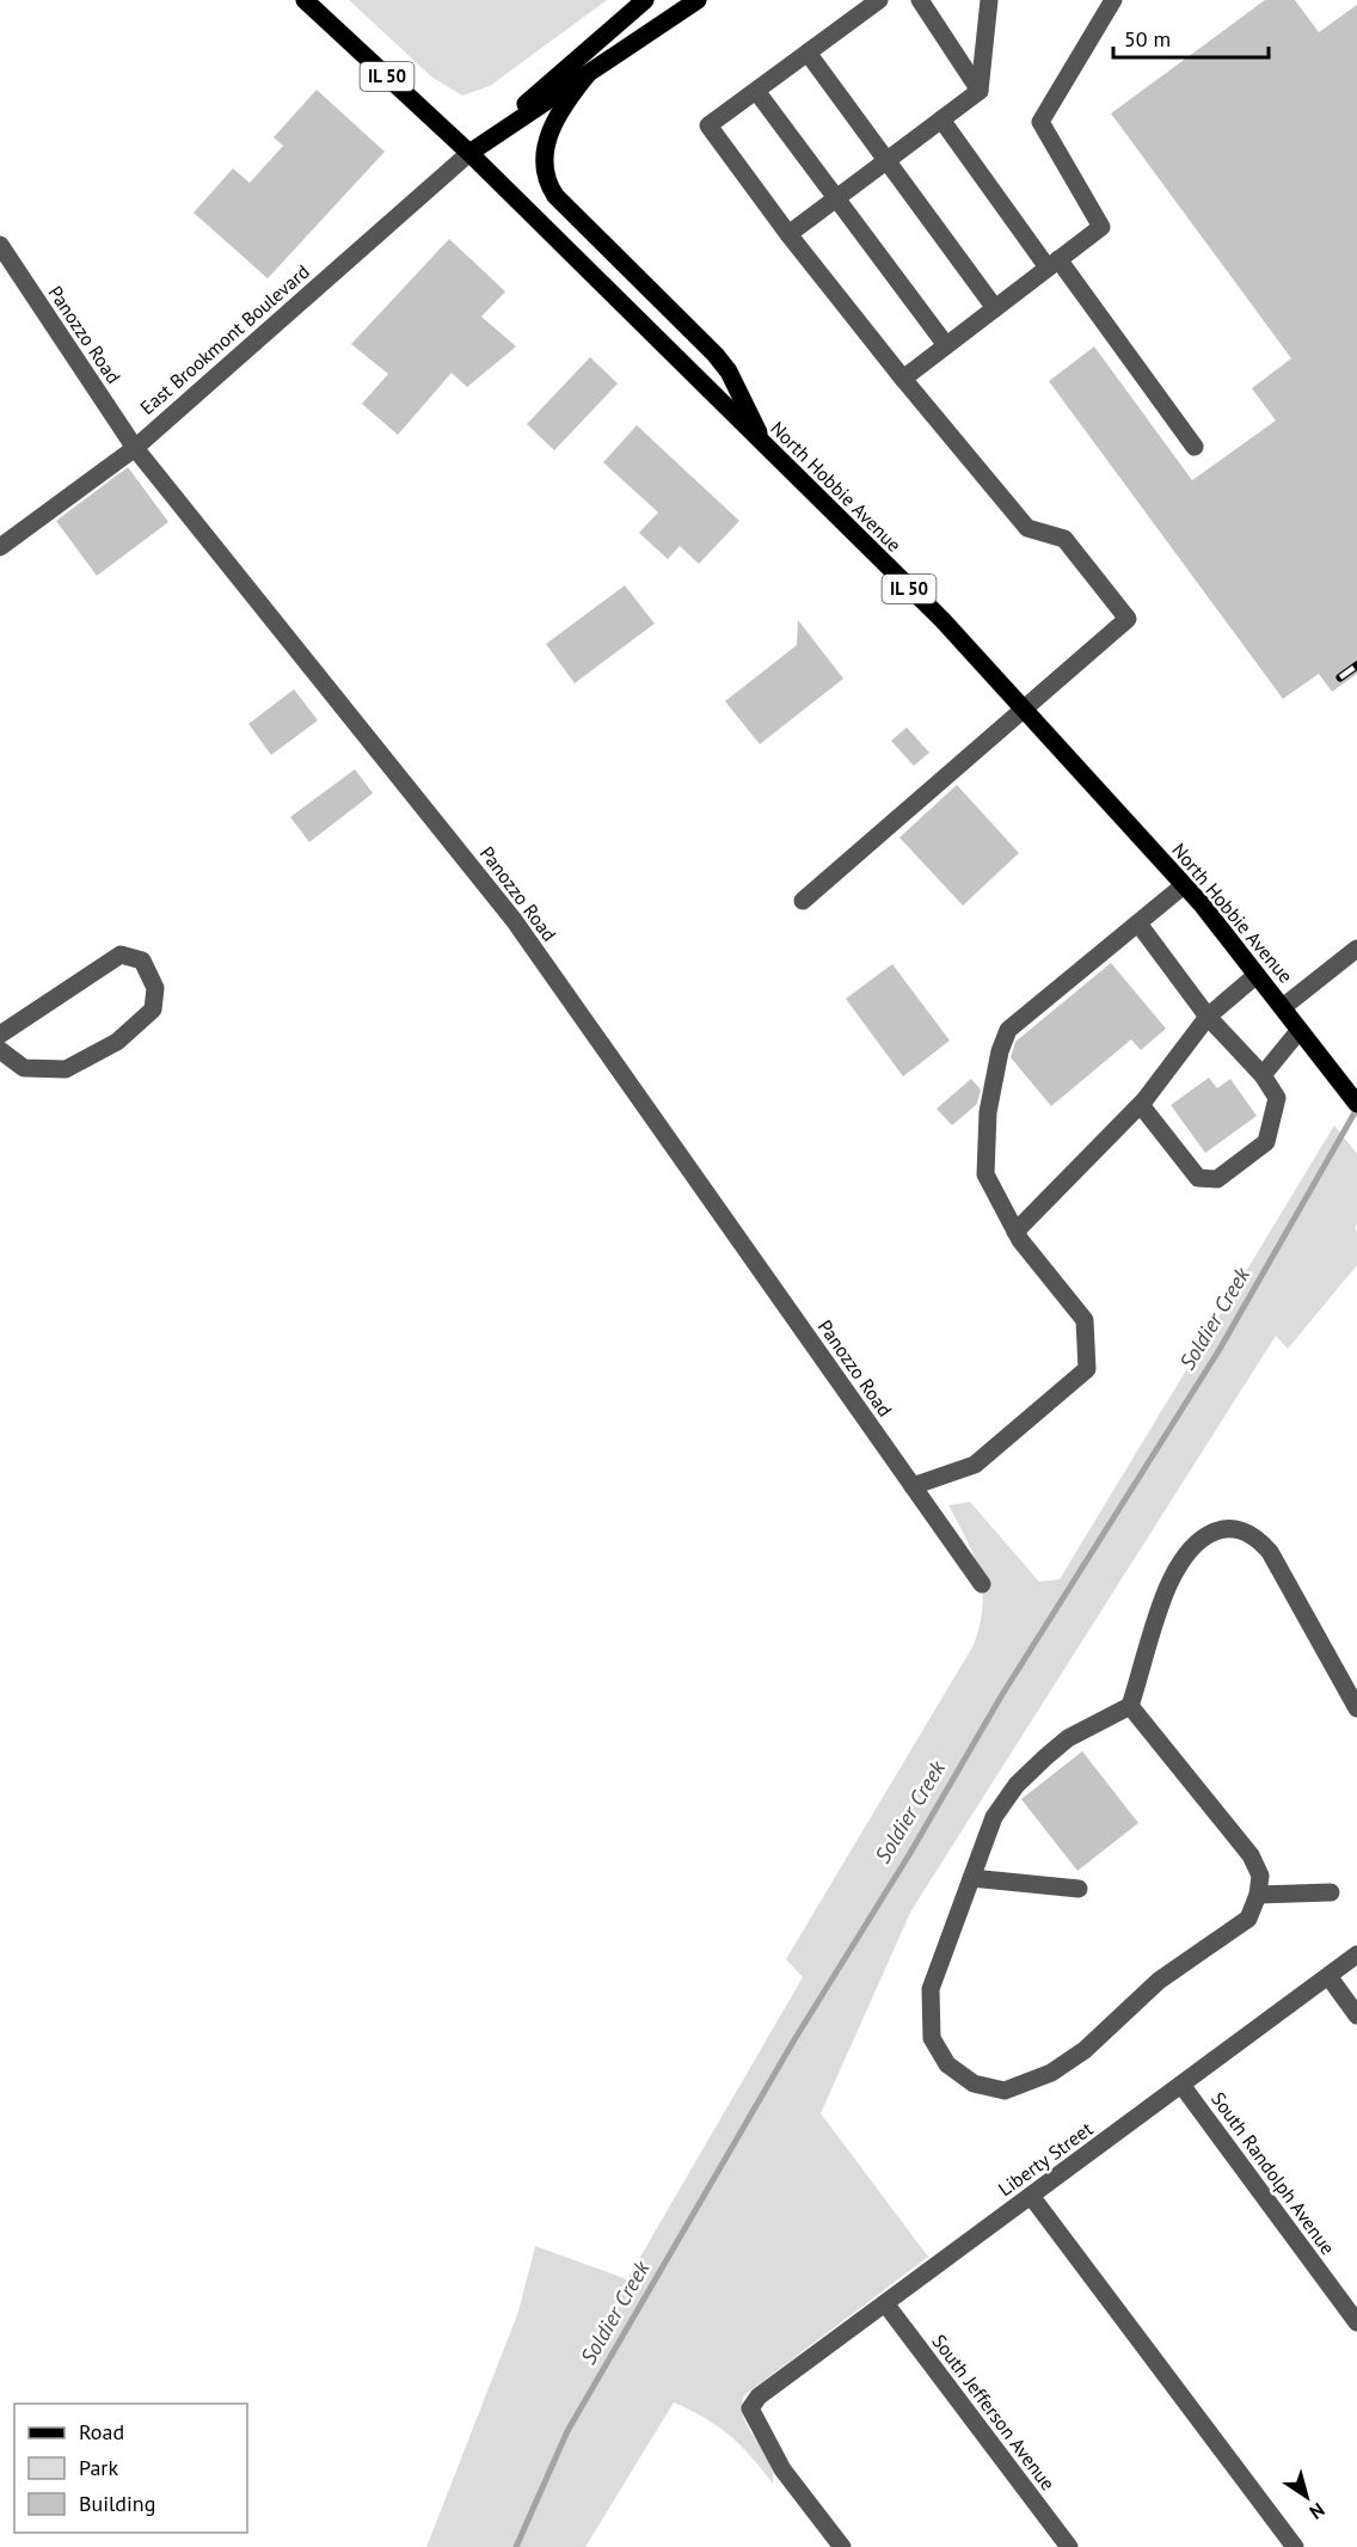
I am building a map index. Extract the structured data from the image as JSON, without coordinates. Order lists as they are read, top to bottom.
{
  "streets": {
    "main road": ["IL 50", "East Brookmont Boulevard", "North Hobbie Avenue"],
    "street": [
      "Panozzo Road",
      "Liberty Street",
      "South Randolph Avenue",
      "South Jefferson Avenue"
    ]
  },
  "crossings": [
    ["Panozzo Road", "East Brookmont Boulevard"],
    ["East Brookmont Boulevard", "North Hobbie Avenue"],
    ["Liberty Street", "South Randolph Avenue"],
    ["Liberty Street", "South Jefferson Avenue"]
  ],
  "water": ["Soldier Creek"],
  "legend": ["Road", "Park", "Building"],
  "scale_bar": "50 m",
  "north": "bottom right"
}
